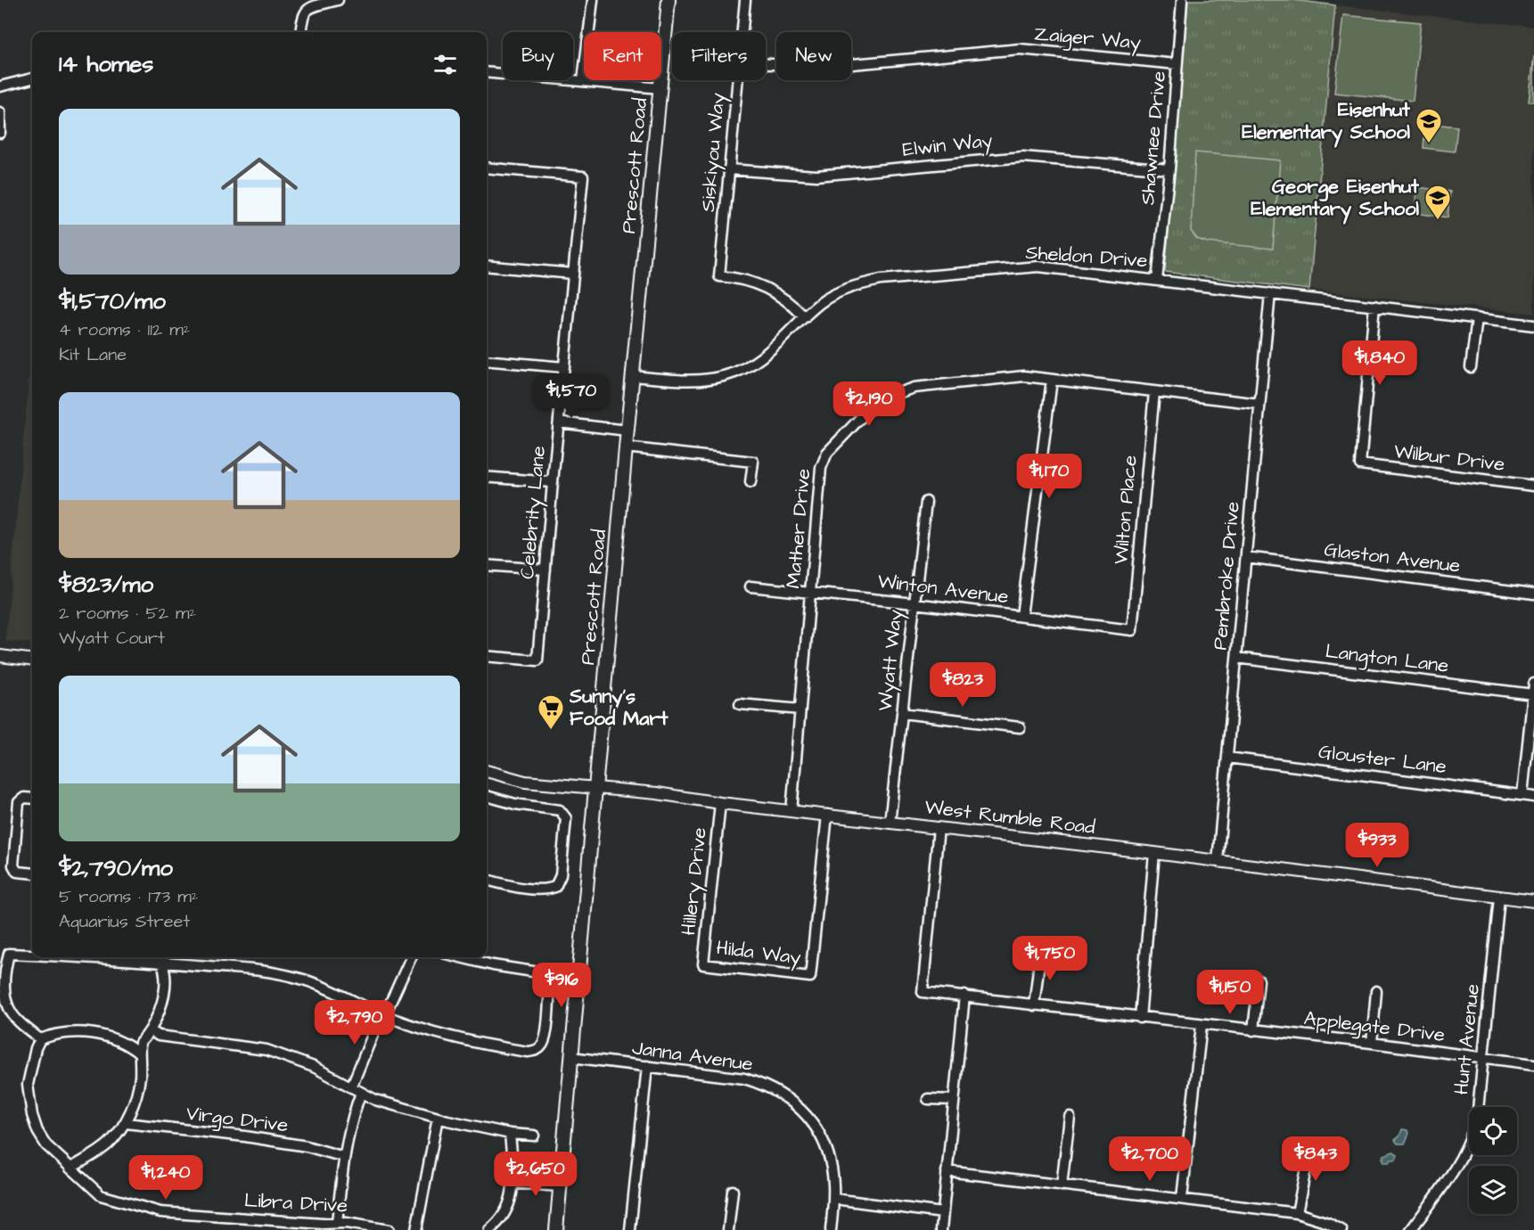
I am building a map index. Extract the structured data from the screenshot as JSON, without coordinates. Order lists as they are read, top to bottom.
{
  "streets": {
    "main road": ["Prescott Road"],
    "street": [
      "Zaiger Way",
      "Shawnee Drive",
      "Elwin Way",
      "Siskiyou Way",
      "Sheldon Drive",
      "Wilbur Drive",
      "Wilton Place",
      "Celebrity Lane",
      "Mather Drive",
      "Glaston Avenue",
      "Pembroke Drive",
      "Winton Avenue",
      "Langton Lane",
      "Wyatt Way",
      "Glouster Lane",
      "West Rumble Road",
      "Hillery Drive",
      "Hilda Way",
      "Applegate Drive",
      "Hunt Avenue",
      "Janna Avenue",
      "Virgo Drive",
      "Libra Drive"
    ]
  },
  "crossings": [
    ["Zaiger Way", "Shawnee Drive"],
    ["Shawnee Drive", "Elwin Way"],
    ["Shawnee Drive", "Sheldon Drive"],
    ["Elwin Way", "Siskiyou Way"],
    ["Siskiyou Way", "Sheldon Drive"],
    ["Prescott Road", "Sheldon Drive"],
    ["Prescott Road", "West Rumble Road"],
    ["Prescott Road", "Janna Avenue"],
    ["Sheldon Drive", "Wilbur Drive"],
    ["Sheldon Drive", "Pembroke Drive"],
    ["Wilton Place", "Mather Drive"],
    ["Wilton Place", "Winton Avenue"],
    ["Mather Drive", "Pembroke Drive"],
    ["Mather Drive", "Winton Avenue"],
    ["Mather Drive", "West Rumble Road"],
    ["Glaston Avenue", "Pembroke Drive"],
    ["Pembroke Drive", "Langton Lane"],
    ["Pembroke Drive", "Glouster Lane"],
    ["Pembroke Drive", "West Rumble Road"],
    ["Winton Avenue", "Wyatt Way"],
    ["Wyatt Way", "West Rumble Road"],
    ["West Rumble Road", "Hillery Drive"],
    ["West Rumble Road", "Hilda Way"],
    ["West Rumble Road", "Applegate Drive"],
    ["West Rumble Road", "Hunt Avenue"],
    ["Hillery Drive", "Hilda Way"],
    ["Applegate Drive", "Hunt Avenue"],
    ["Virgo Drive", "Libra Drive"]
  ],
  "places": {
    "school or university": ["Eisenhut Elementary School", "George Eisenhut Elementary School"],
    "supermarket": ["Sunny's Food Mart"]
  },
  "page": {
    "chip": [
      "Buy",
      "Rent",
      "Filters",
      "New"
    ],
    "heading": "14 homes",
    "list": [
      {
        "name": "$1,570/mo",
        "note": "4 rooms · 112 m² · Kit Lane"
      },
      {
        "name": "$823/mo",
        "note": "2 rooms · 52 m² · Wyatt Court"
      },
      {
        "name": "$2,790/mo",
        "note": "5 rooms · 173 m² · Aquarius Street"
      }
    ],
    "price": [
      "$1,840",
      "$1,570",
      "$2,190",
      "$1,170",
      "$823",
      "$933",
      "$1,750",
      "$916",
      "$1,150",
      "$2,790",
      "$2,700",
      "$843",
      "$2,650",
      "$1,240"
    ]
  }
}
